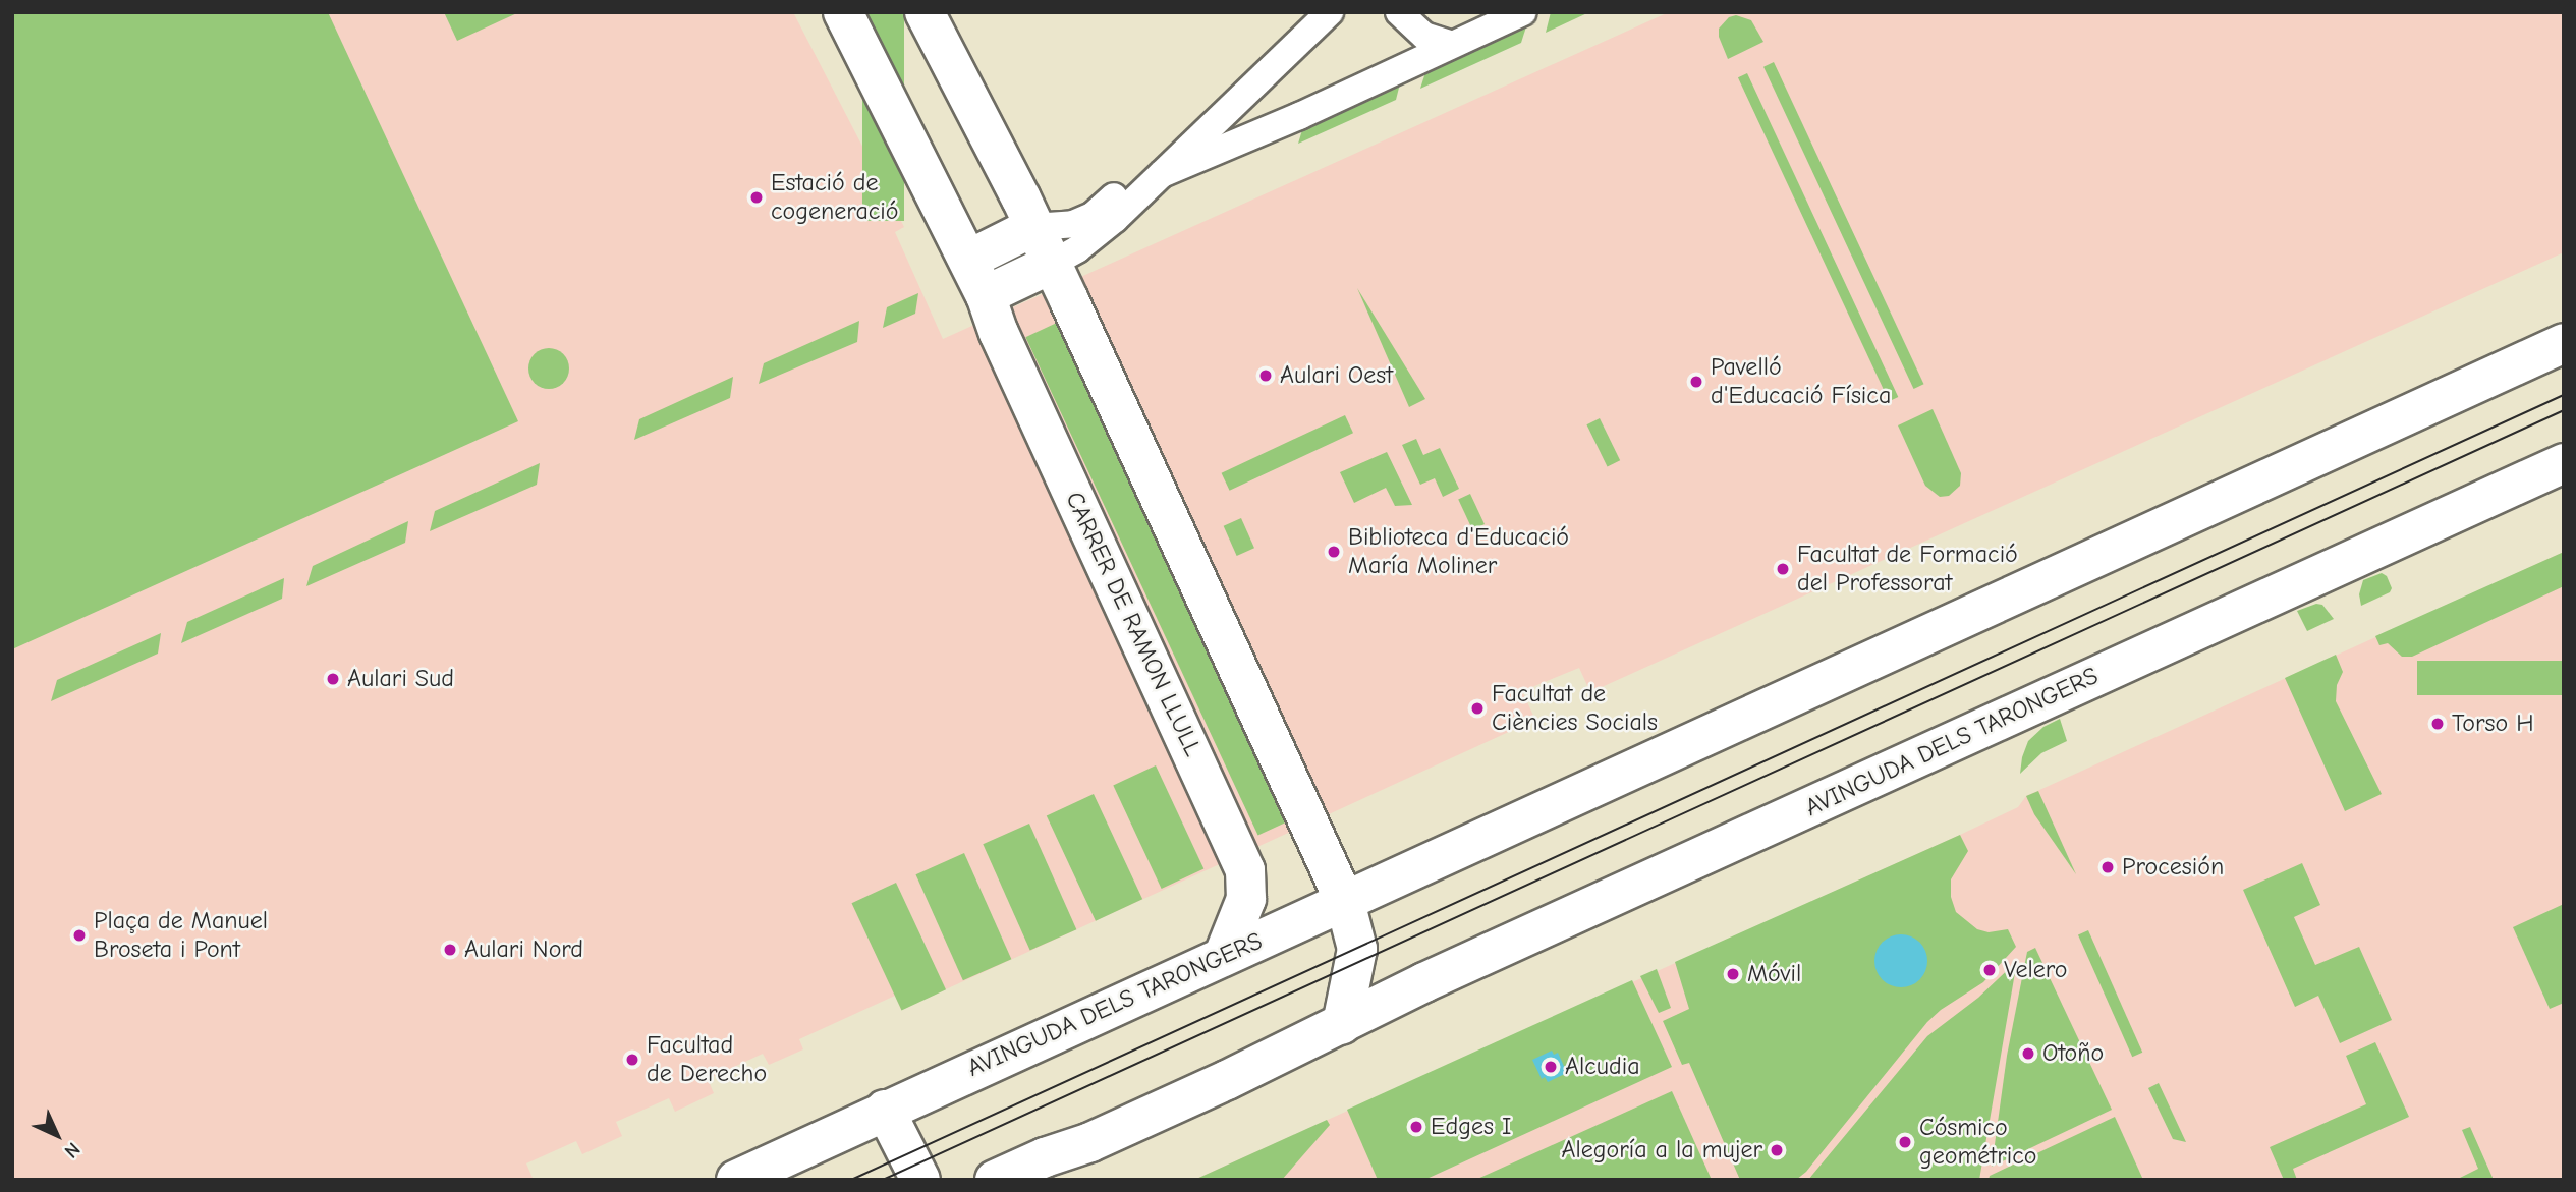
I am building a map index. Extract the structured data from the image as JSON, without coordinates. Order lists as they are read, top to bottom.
{
  "streets": {
    "main road": ["CARRER DE RAMON LLULL", "AVINGUDA DELS TARONGERS"]
  },
  "crossings": [
    ["CARRER DE RAMON LLULL", "AVINGUDA DELS TARONGERS"]
  ],
  "places": [
    "Estació de cogeneració",
    "Aulari Oest",
    "Pavelló d'Educació Física",
    "Biblioteca d'Educació María Moliner",
    "Facultat de Formació del Professorat",
    "Aulari Sud",
    "Facultat de Ciències Socials",
    "Torso H",
    "Procesión",
    "Plaça de Manuel Broseta i Pont",
    "Aulari Nord",
    "Velero",
    "Móvil",
    "Otoño",
    "Facultad de Derecho",
    "Alcudia",
    "Edges I",
    "Cósmico geométrico",
    "Alegoría a la mujer"
  ],
  "north": "bottom right"
}
